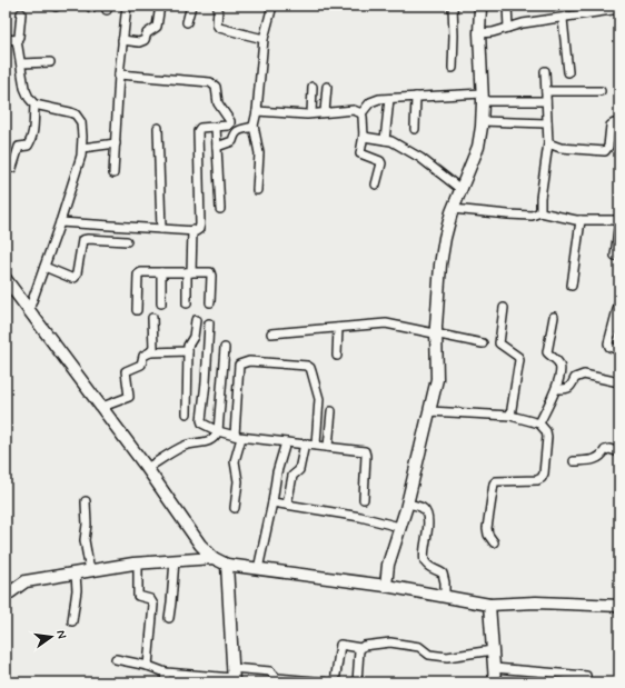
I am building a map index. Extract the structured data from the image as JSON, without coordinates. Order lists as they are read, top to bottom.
{
  "north": "right"
}
